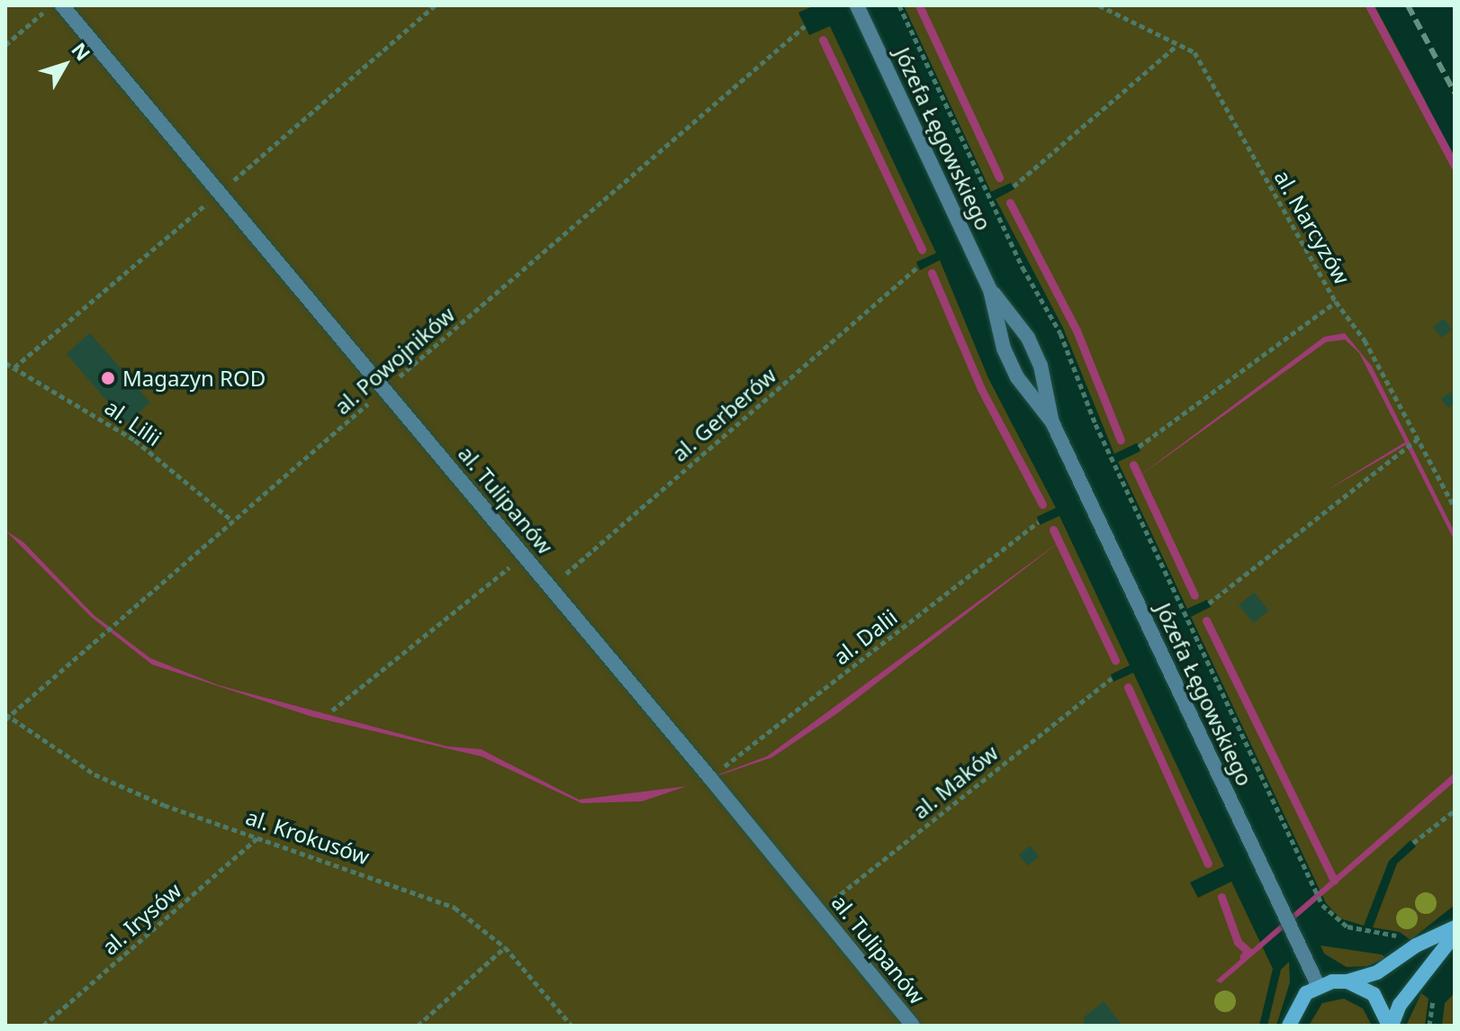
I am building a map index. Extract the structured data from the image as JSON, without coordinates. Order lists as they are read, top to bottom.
{
  "streets": {
    "street": ["Józefa Łęgowskiego", "al. Tulipanów"],
    "path": [
      "al. Narcyzów",
      "al. Powojników",
      "al. Gerberów",
      "al. Lilii",
      "al. Dalii",
      "al. Maków",
      "al. Krokusów",
      "al. Irysów"
    ]
  },
  "crossings": [
    ["al. Powojników", "al. Lilii"],
    ["al. Powojników", "al. Tulipanów"],
    ["al. Powojników", "al. Krokusów"],
    ["al. Gerberów", "al. Tulipanów"],
    ["al. Tulipanów", "al. Dalii"],
    ["al. Tulipanów", "al. Maków"],
    ["al. Krokusów", "al. Irysów"]
  ],
  "places": ["Magazyn ROD"],
  "north": "top right"
}
